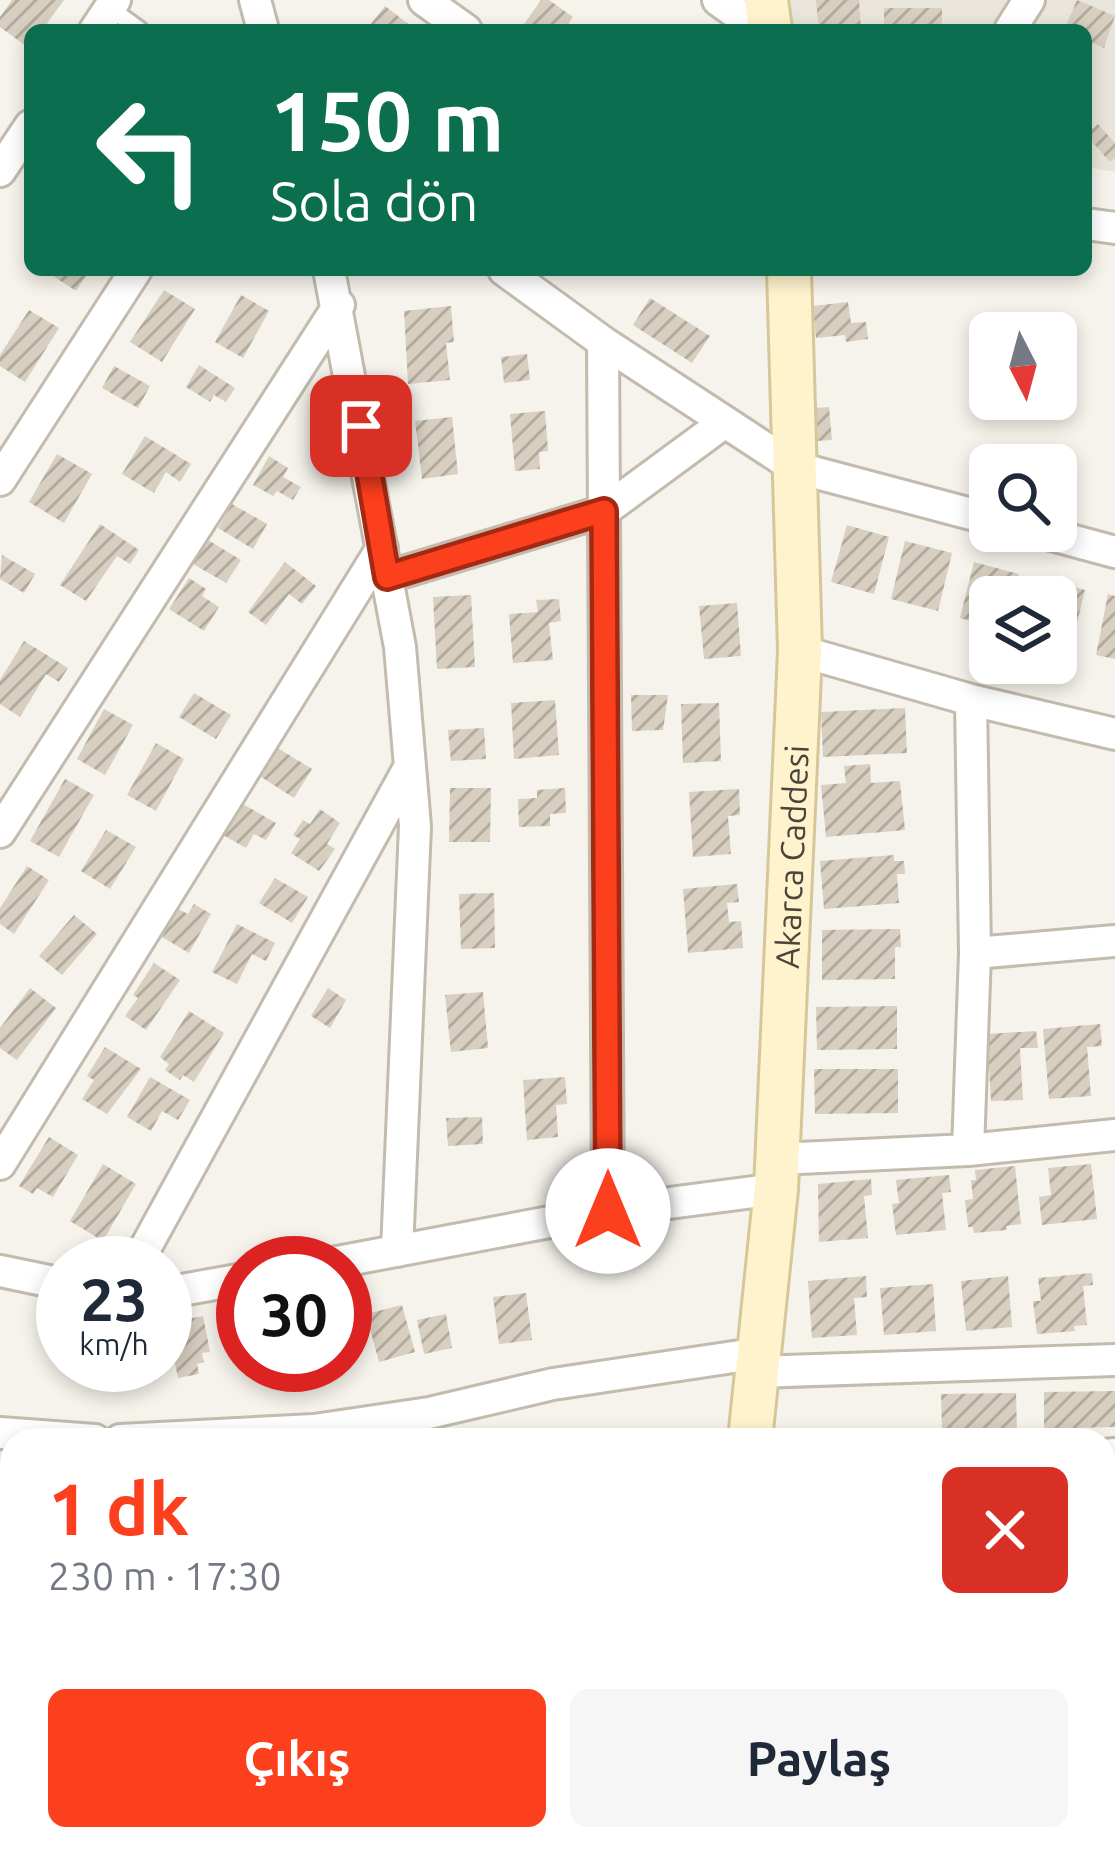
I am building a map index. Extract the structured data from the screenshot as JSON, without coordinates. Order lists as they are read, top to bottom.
{
  "streets": {
    "main road": ["Akarca Caddesi"]
  },
  "north": "bottom",
  "page": {
    "turn": ["150 m", "Sola dön"],
    "speed": "23 km/h",
    "limit": "30",
    "heading": ["1 dk", "230 m · 17:30"],
    "buttons": ["Çıkış", "Paylaş"]
  }
}
